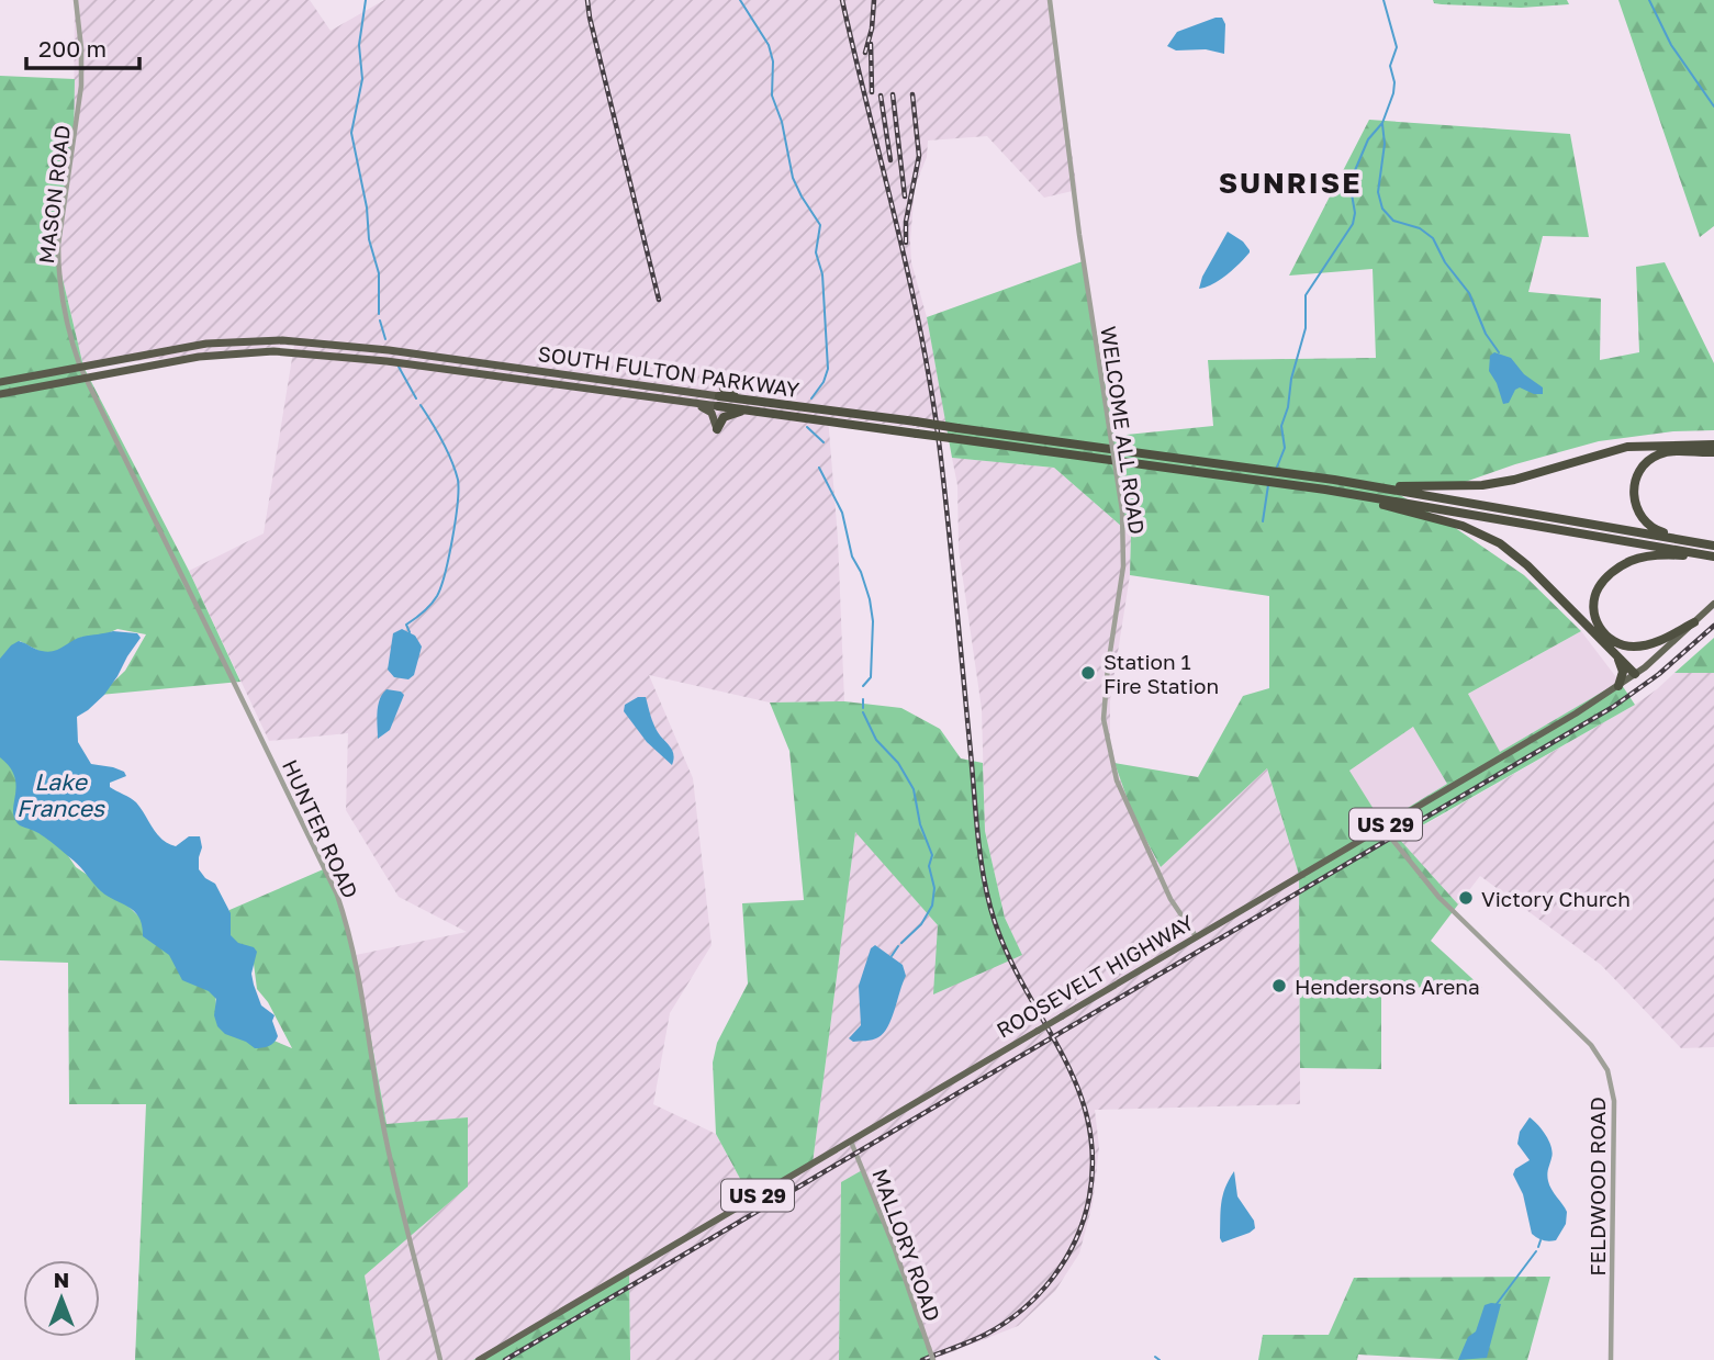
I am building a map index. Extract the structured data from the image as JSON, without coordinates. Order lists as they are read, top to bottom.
{
  "streets": {
    "highway": ["SOUTH FULTON PARKWAY"],
    "main road": ["US 29", "ROOSEVELT HIGHWAY"],
    "street": [
      "MASON ROAD",
      "WELCOME ALL ROAD",
      "HUNTER ROAD",
      "FELDWOOD ROAD",
      "MALLORY ROAD"
    ]
  },
  "crossings": [
    ["MASON ROAD", "SOUTH FULTON PARKWAY"],
    ["MASON ROAD", "HUNTER ROAD"],
    ["WELCOME ALL ROAD", "ROOSEVELT HIGHWAY"],
    ["ROOSEVELT HIGHWAY", "FELDWOOD ROAD"],
    ["ROOSEVELT HIGHWAY", "MALLORY ROAD"]
  ],
  "districts": ["SUNRISE"],
  "water": ["Lake Frances"],
  "places": ["Station 1 Fire Station", "Victory Church", "Hendersons Arena"],
  "scale_bar": "200 m",
  "north": "top"
}
